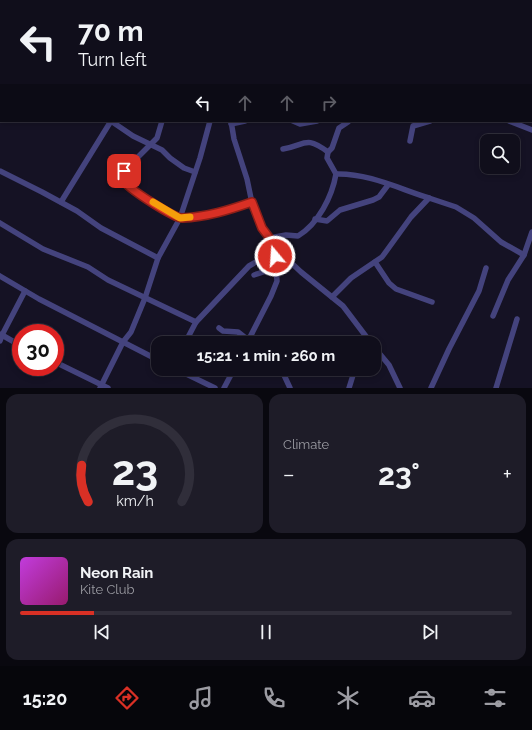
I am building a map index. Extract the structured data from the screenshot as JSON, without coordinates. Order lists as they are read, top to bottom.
{
  "page": {
    "turn": ["70 m", "Turn left"],
    "limit": "30",
    "trip": "15:21 · 1 min · 260 m",
    "tile": "Climate",
    "heat": ["−", "23°", "+"],
    "song": ["Neon Rain", "Kite Club"],
    "tabs": "15:20",
    "gauge": ["23", "km/h"]
  }
}
